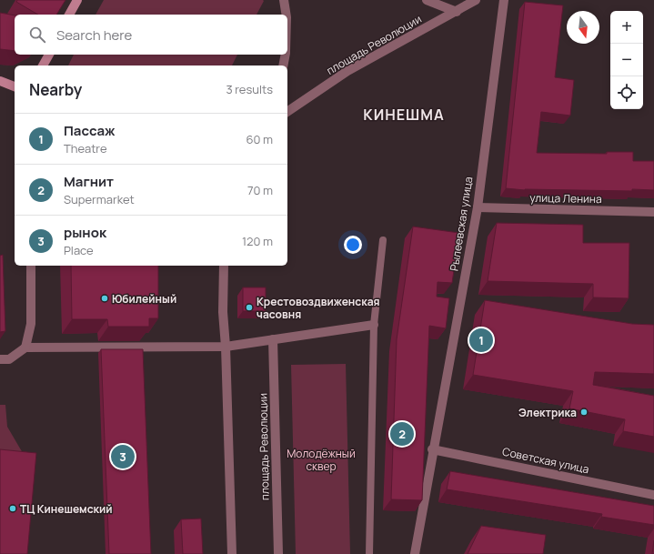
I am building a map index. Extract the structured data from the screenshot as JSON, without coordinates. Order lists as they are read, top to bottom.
{
  "streets": {
    "street": [
      "площадь Революции",
      "улица Ленина",
      "Рылеевская улица",
      "Советская улица"
    ]
  },
  "crossings": [
    ["улица Ленина", "Рылеевская улица"],
    ["Рылеевская улица", "Советская улица"]
  ],
  "districts": ["КИНЕШМА"],
  "parks": ["Молодёжный сквер"],
  "places": [
    "Юбилейный",
    "Крестовоздвиженская часовня",
    "Электрика",
    "ТЦ Кинешемский"
  ],
  "north": "bottom",
  "page": {
    "map_buttons": ["+", "−"],
    "search": "Search here",
    "heading": ["Nearby", "3 results"],
    "list": [
      {
        "mark": "1",
        "name": "Пассаж",
        "note": "Theatre",
        "value": "60 m"
      },
      {
        "mark": "2",
        "name": "Магнит",
        "note": "Supermarket",
        "value": "70 m"
      },
      {
        "mark": "3",
        "name": "рынок",
        "note": "Place",
        "value": "120 m"
      }
    ],
    "pins": ["1", "2", "3"]
  }
}
